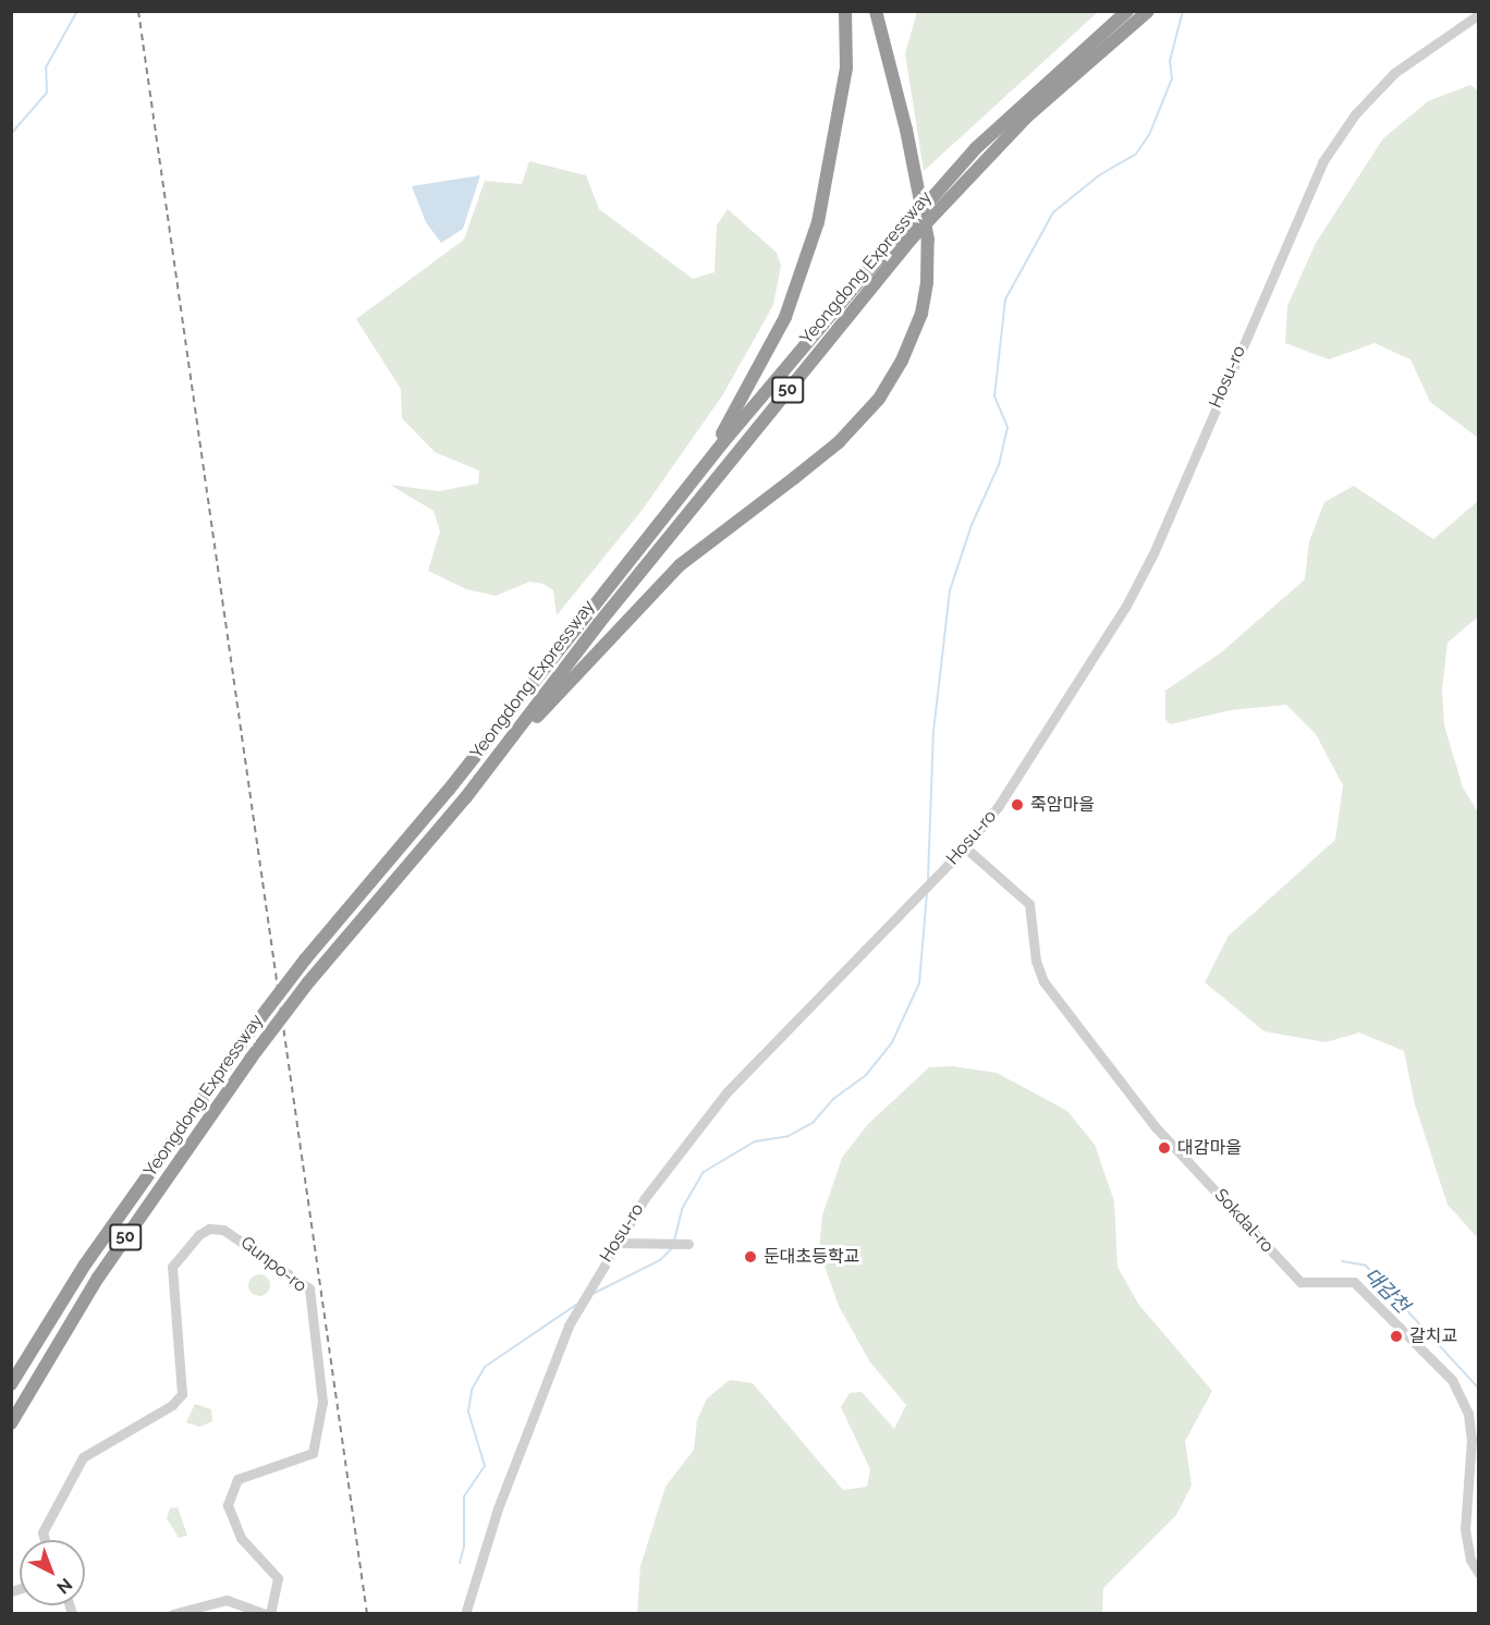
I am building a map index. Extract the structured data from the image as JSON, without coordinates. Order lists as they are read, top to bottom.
{
  "streets": {
    "highway": ["Yeongdong Expressway", "50"],
    "street": ["Hosu-ro", "Sokdal-ro", "Gunpo-ro"]
  },
  "crossings": [
    ["Hosu-ro", "Sokdal-ro"]
  ],
  "water": ["대감천"],
  "places": [
    "죽암마을",
    "대감마을",
    "둔대초등학교",
    "갈치교"
  ],
  "north": "bottom right"
}
